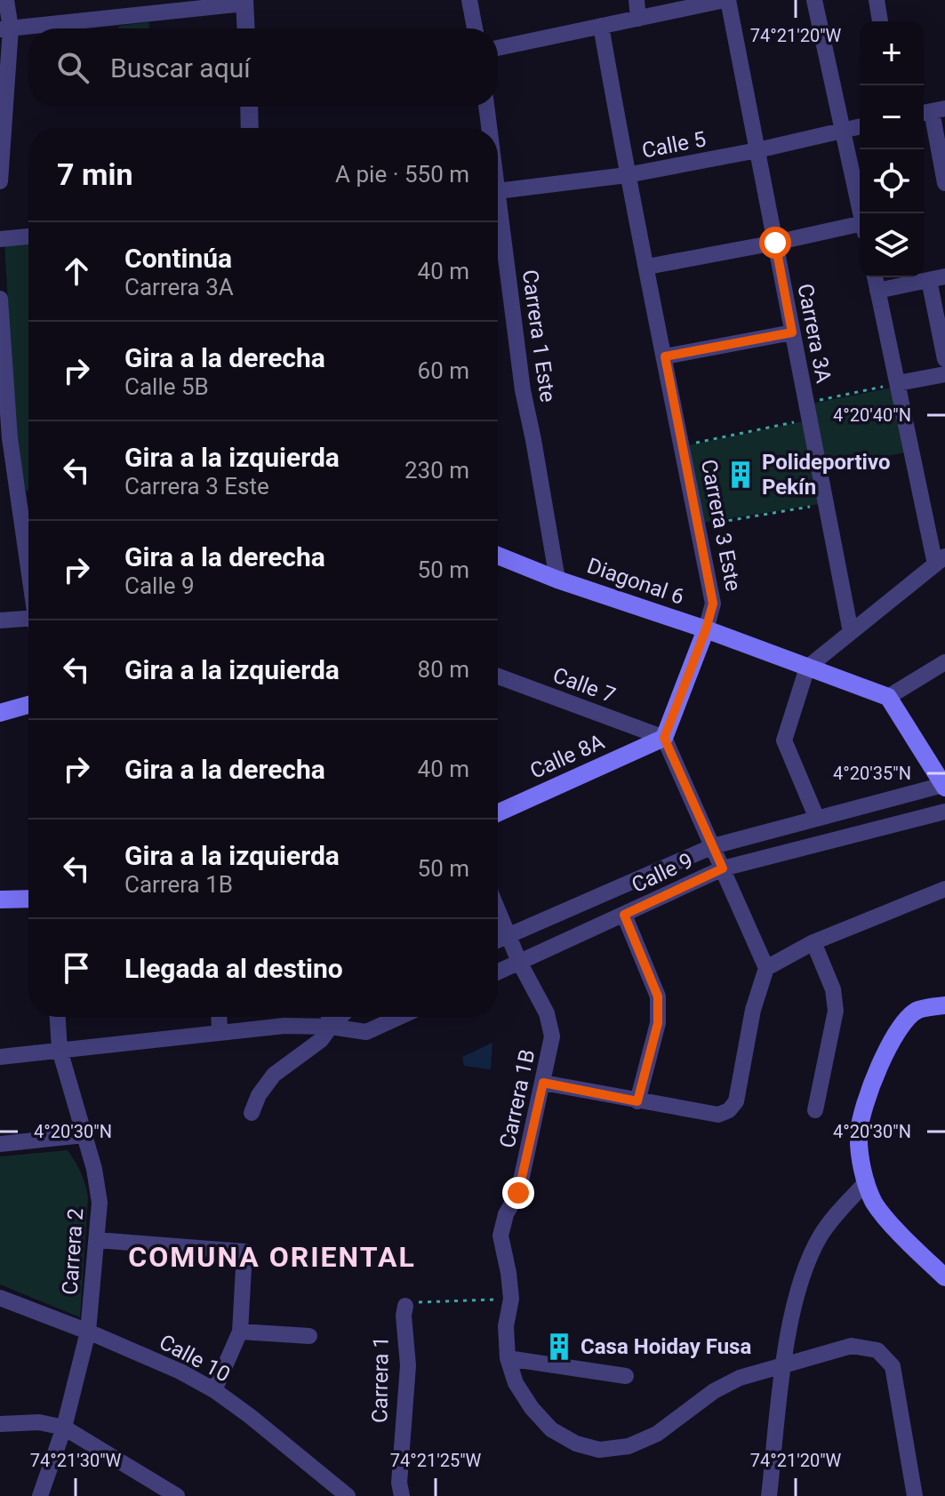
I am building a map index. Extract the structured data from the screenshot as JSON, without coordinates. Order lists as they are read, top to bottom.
{
  "streets": {
    "main road": ["Carrera 3 Este", "Diagonal 6", "Calle 8A"],
    "street": [
      "Calle 5",
      "Carrera 3A",
      "Carrera 1 Este",
      "Calle 7",
      "Calle 9",
      "Carrera 1B",
      "Carrera 2",
      "Calle 10",
      "Carrera 1"
    ]
  },
  "crossings": [
    ["Calle 5", "Carrera 3A"],
    ["Calle 5", "Carrera 3 Este"],
    ["Carrera 1 Este", "Diagonal 6"],
    ["Carrera 3 Este", "Diagonal 6"],
    ["Carrera 3 Este", "Calle 7"],
    ["Carrera 3 Este", "Calle 8A"],
    ["Calle 7", "Calle 8A"],
    ["Calle 9", "Carrera 1B"],
    ["Carrera 2", "Calle 10"]
  ],
  "districts": ["COMUNA ORIENTAL"],
  "places": {
    "building": ["Polideportivo Pekín", "Casa Hoiday Fusa"]
  },
  "page": {
    "map_buttons": ["+", "−"],
    "search": "Buscar aquí",
    "heading": ["7 min", "A pie · 550 m"],
    "list": [
      ["Continúa", "Carrera 3A", "40 m"],
      ["Gira a la derecha", "Calle 5B", "60 m"],
      ["Gira a la izquierda", "Carrera 3 Este", "230 m"],
      ["Gira a la derecha", "Calle 9", "50 m"],
      ["Gira a la izquierda", "80 m"],
      ["Gira a la derecha", "40 m"],
      ["Gira a la izquierda", "Carrera 1B", "50 m"],
      "Llegada al destino"
    ]
  },
  "coordinates": [
    "74°21'20\"W",
    "4°20'40\"N",
    "4°20'35\"N",
    "4°20'30\"N",
    "74°21'30\"W",
    "74°21'25\"W"
  ]
}
